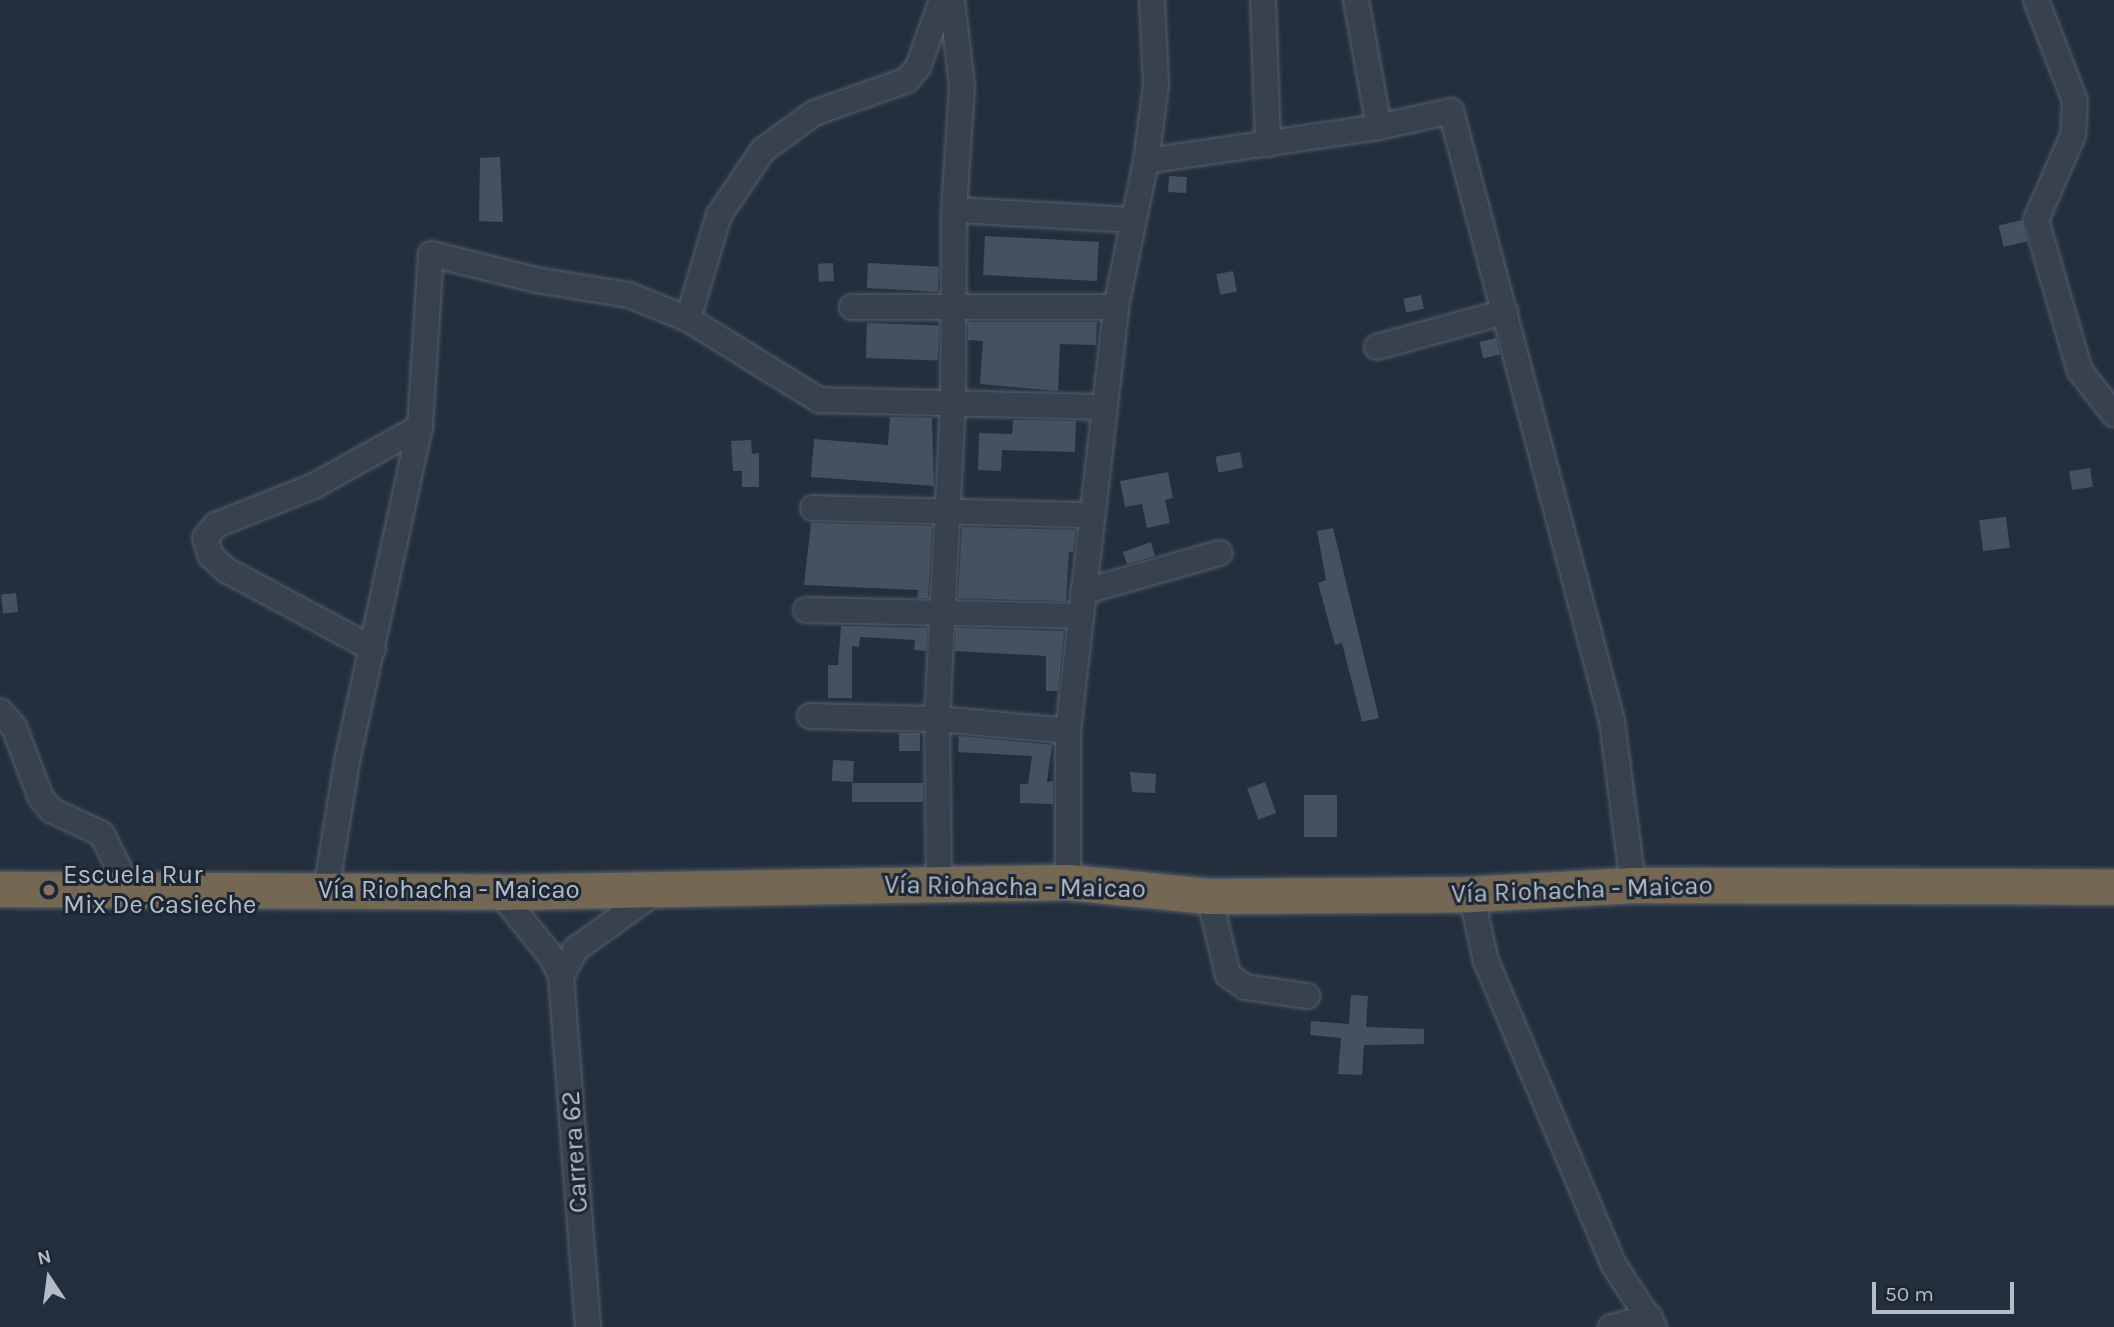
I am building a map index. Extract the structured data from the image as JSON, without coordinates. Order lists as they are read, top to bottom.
{
  "streets": {
    "highway": ["Vía Riohacha - Maicao"],
    "street": ["Carrera 62"]
  },
  "crossings": [
    ["Vía Riohacha - Maicao", "Carrera 62"]
  ],
  "places": ["Escuela Rur Mix De Casieche"],
  "scale_bar": "50 m",
  "north": "top"
}
